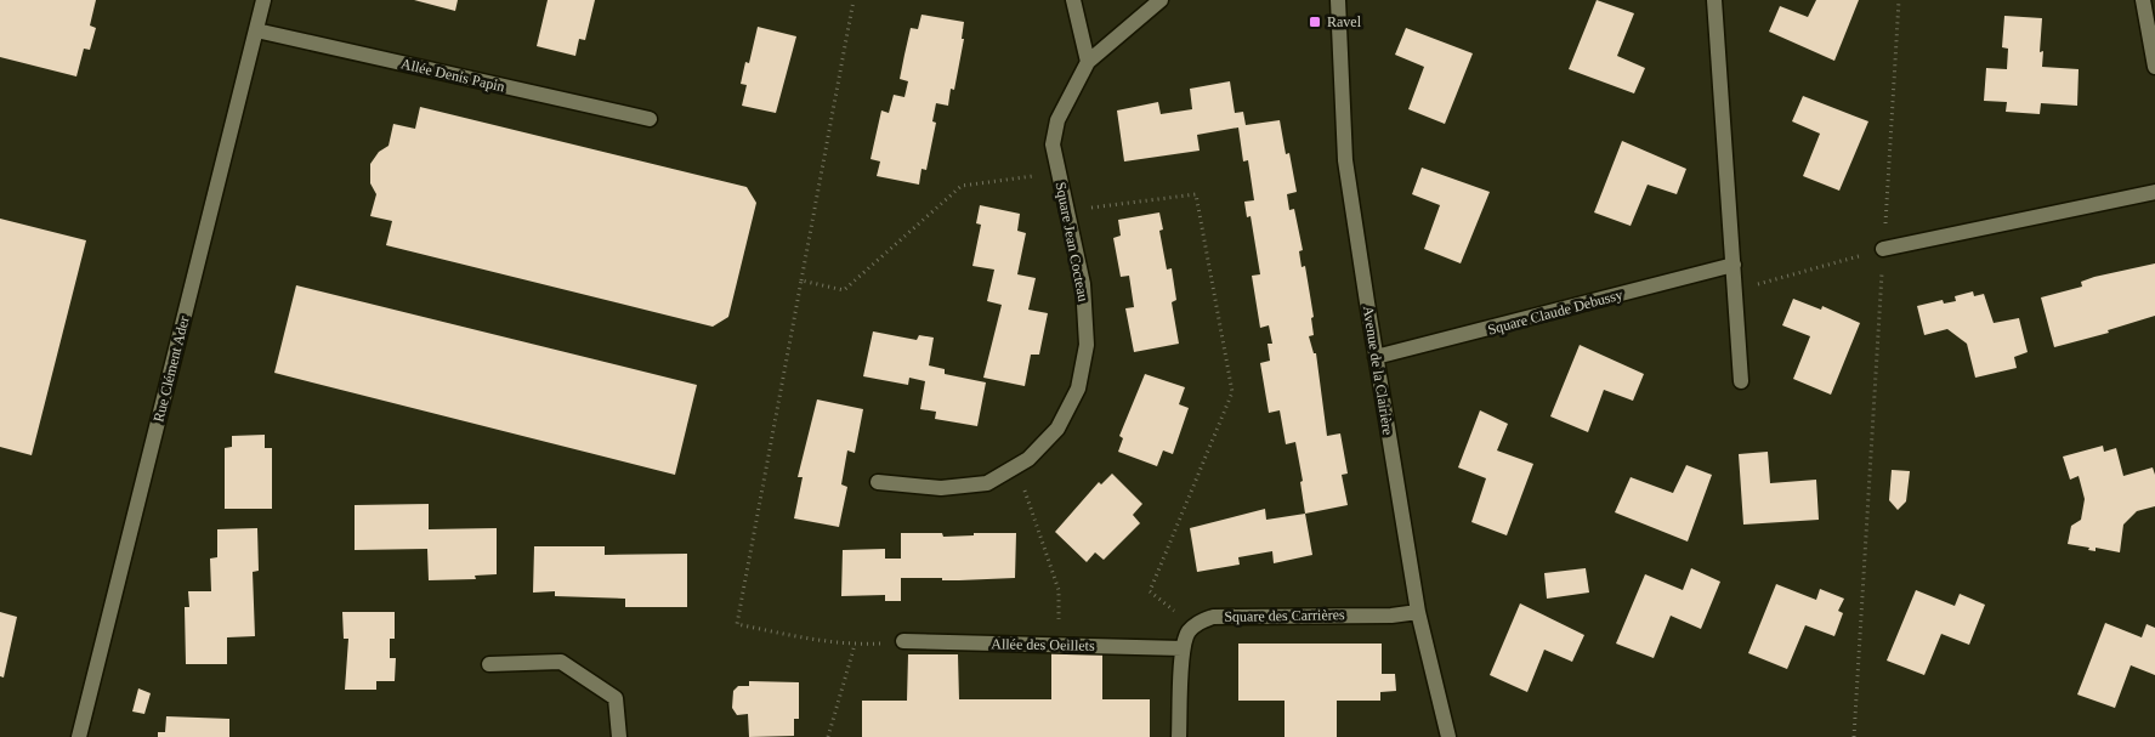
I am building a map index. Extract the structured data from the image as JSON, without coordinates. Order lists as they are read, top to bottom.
{
  "streets": {
    "street": [
      "Allée Denis Papin",
      "Square Jean Cocteau",
      "Square Claude Debussy",
      "Rue Clément Ader",
      "Avenue de la Clairière",
      "Square des Carrières",
      "Allée des Oeillets"
    ]
  },
  "crossings": [
    ["Allée Denis Papin", "Rue Clément Ader"],
    ["Square Claude Debussy", "Avenue de la Clairière"],
    ["Avenue de la Clairière", "Square des Carrières"]
  ],
  "places": {
    "transit": ["Ravel"]
  }
}
